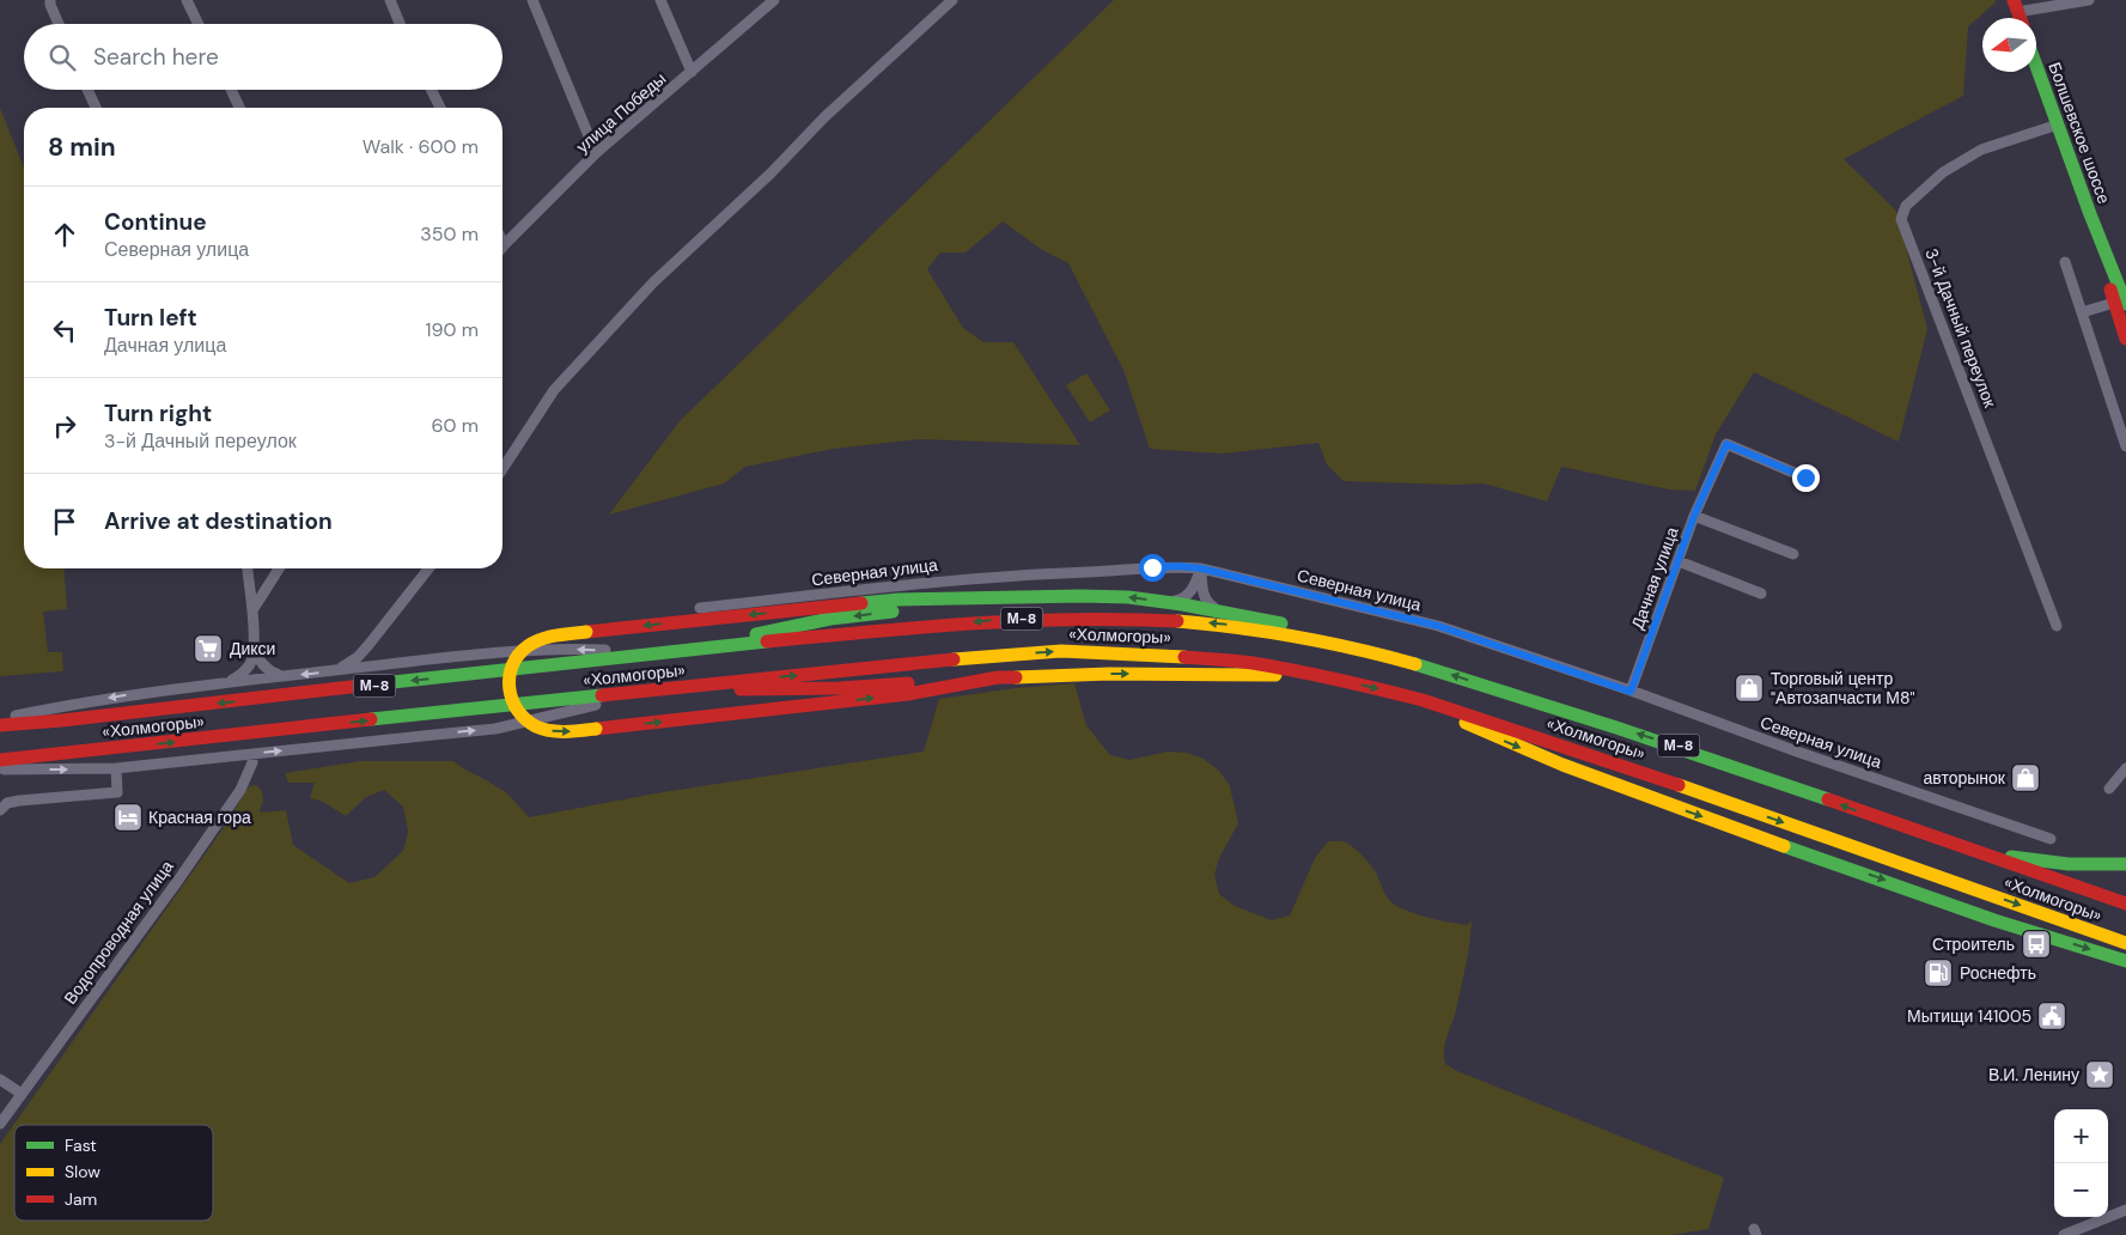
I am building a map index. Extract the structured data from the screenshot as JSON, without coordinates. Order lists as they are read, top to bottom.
{
  "streets": {
    "main road": ["Болшевское шоссе", "М-8", "«Холмогоры»"],
    "street": [
      "улица Победы",
      "3-й Дачный переулок",
      "Северная улица",
      "Дачная улица",
      "Водопроводная улица"
    ]
  },
  "crossings": [
    ["Болшевское шоссе", "3-й Дачный переулок"],
    ["Северная улица", "Дачная улица"]
  ],
  "places": {
    "supermarket": ["Дикси"],
    "shop": ["Торговый центр \"Автозапчасти М8\"", "авторынок"],
    "hotel": ["Красная гора"],
    "bus stop": ["Строитель"],
    "fuel station": ["Роснефть"],
    "public building": ["Мытищи 141005"],
    "place": ["В.И. Ленину"]
  },
  "legend": ["Fast", "Slow", "Jam"],
  "north": "left",
  "page": {
    "search": "Search here",
    "heading": ["8 min", "Walk · 600 m"],
    "list": [
      ["Continue", "Северная улица", "350 m"],
      ["Turn left", "Дачная улица", "190 m"],
      ["Turn right", "3-й Дачный переулок", "60 m"],
      "Arrive at destination"
    ],
    "map_buttons": ["+", "−"]
  }
}
